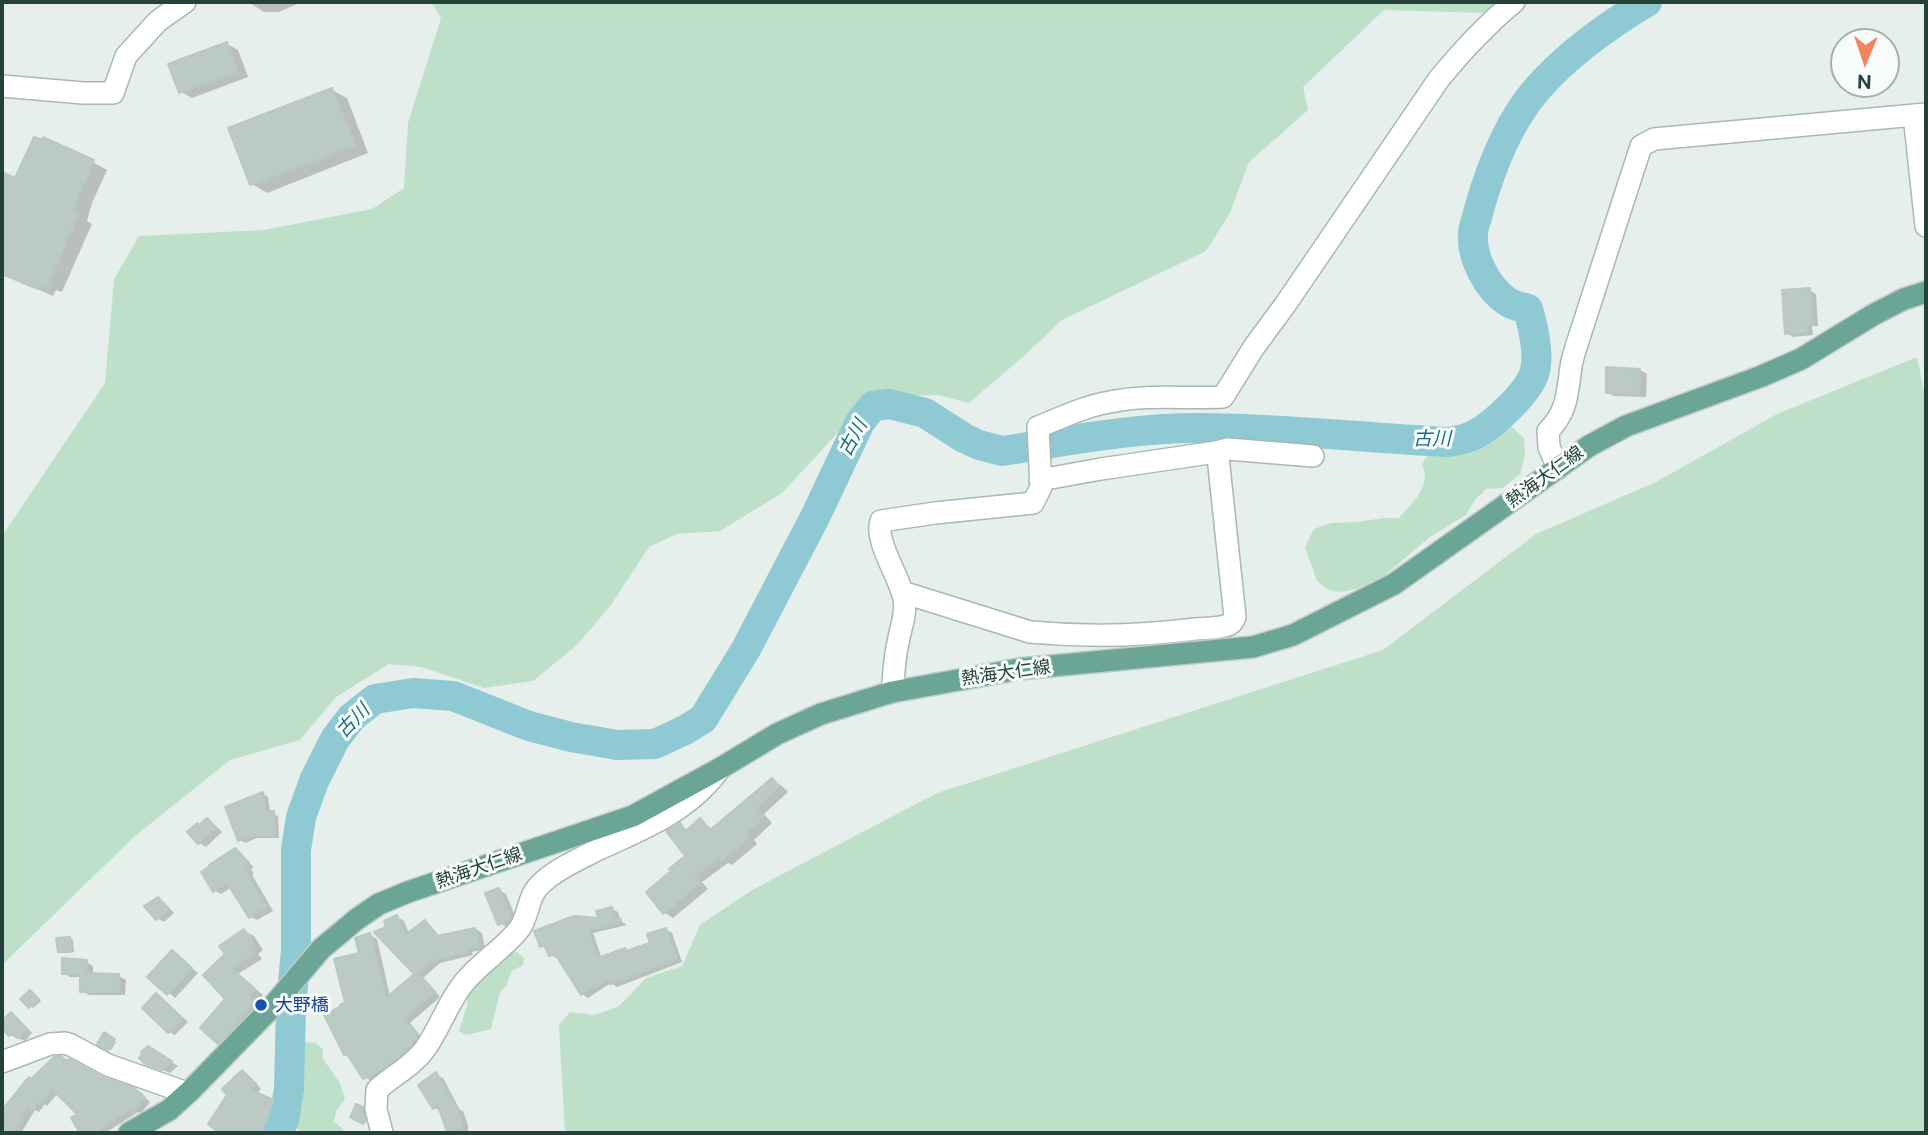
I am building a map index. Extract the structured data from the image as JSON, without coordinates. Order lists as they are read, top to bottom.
{
  "streets": {
    "main road": ["熱海大仁線"]
  },
  "water": ["古川"],
  "places": ["大野橋"],
  "north": "bottom"
}
